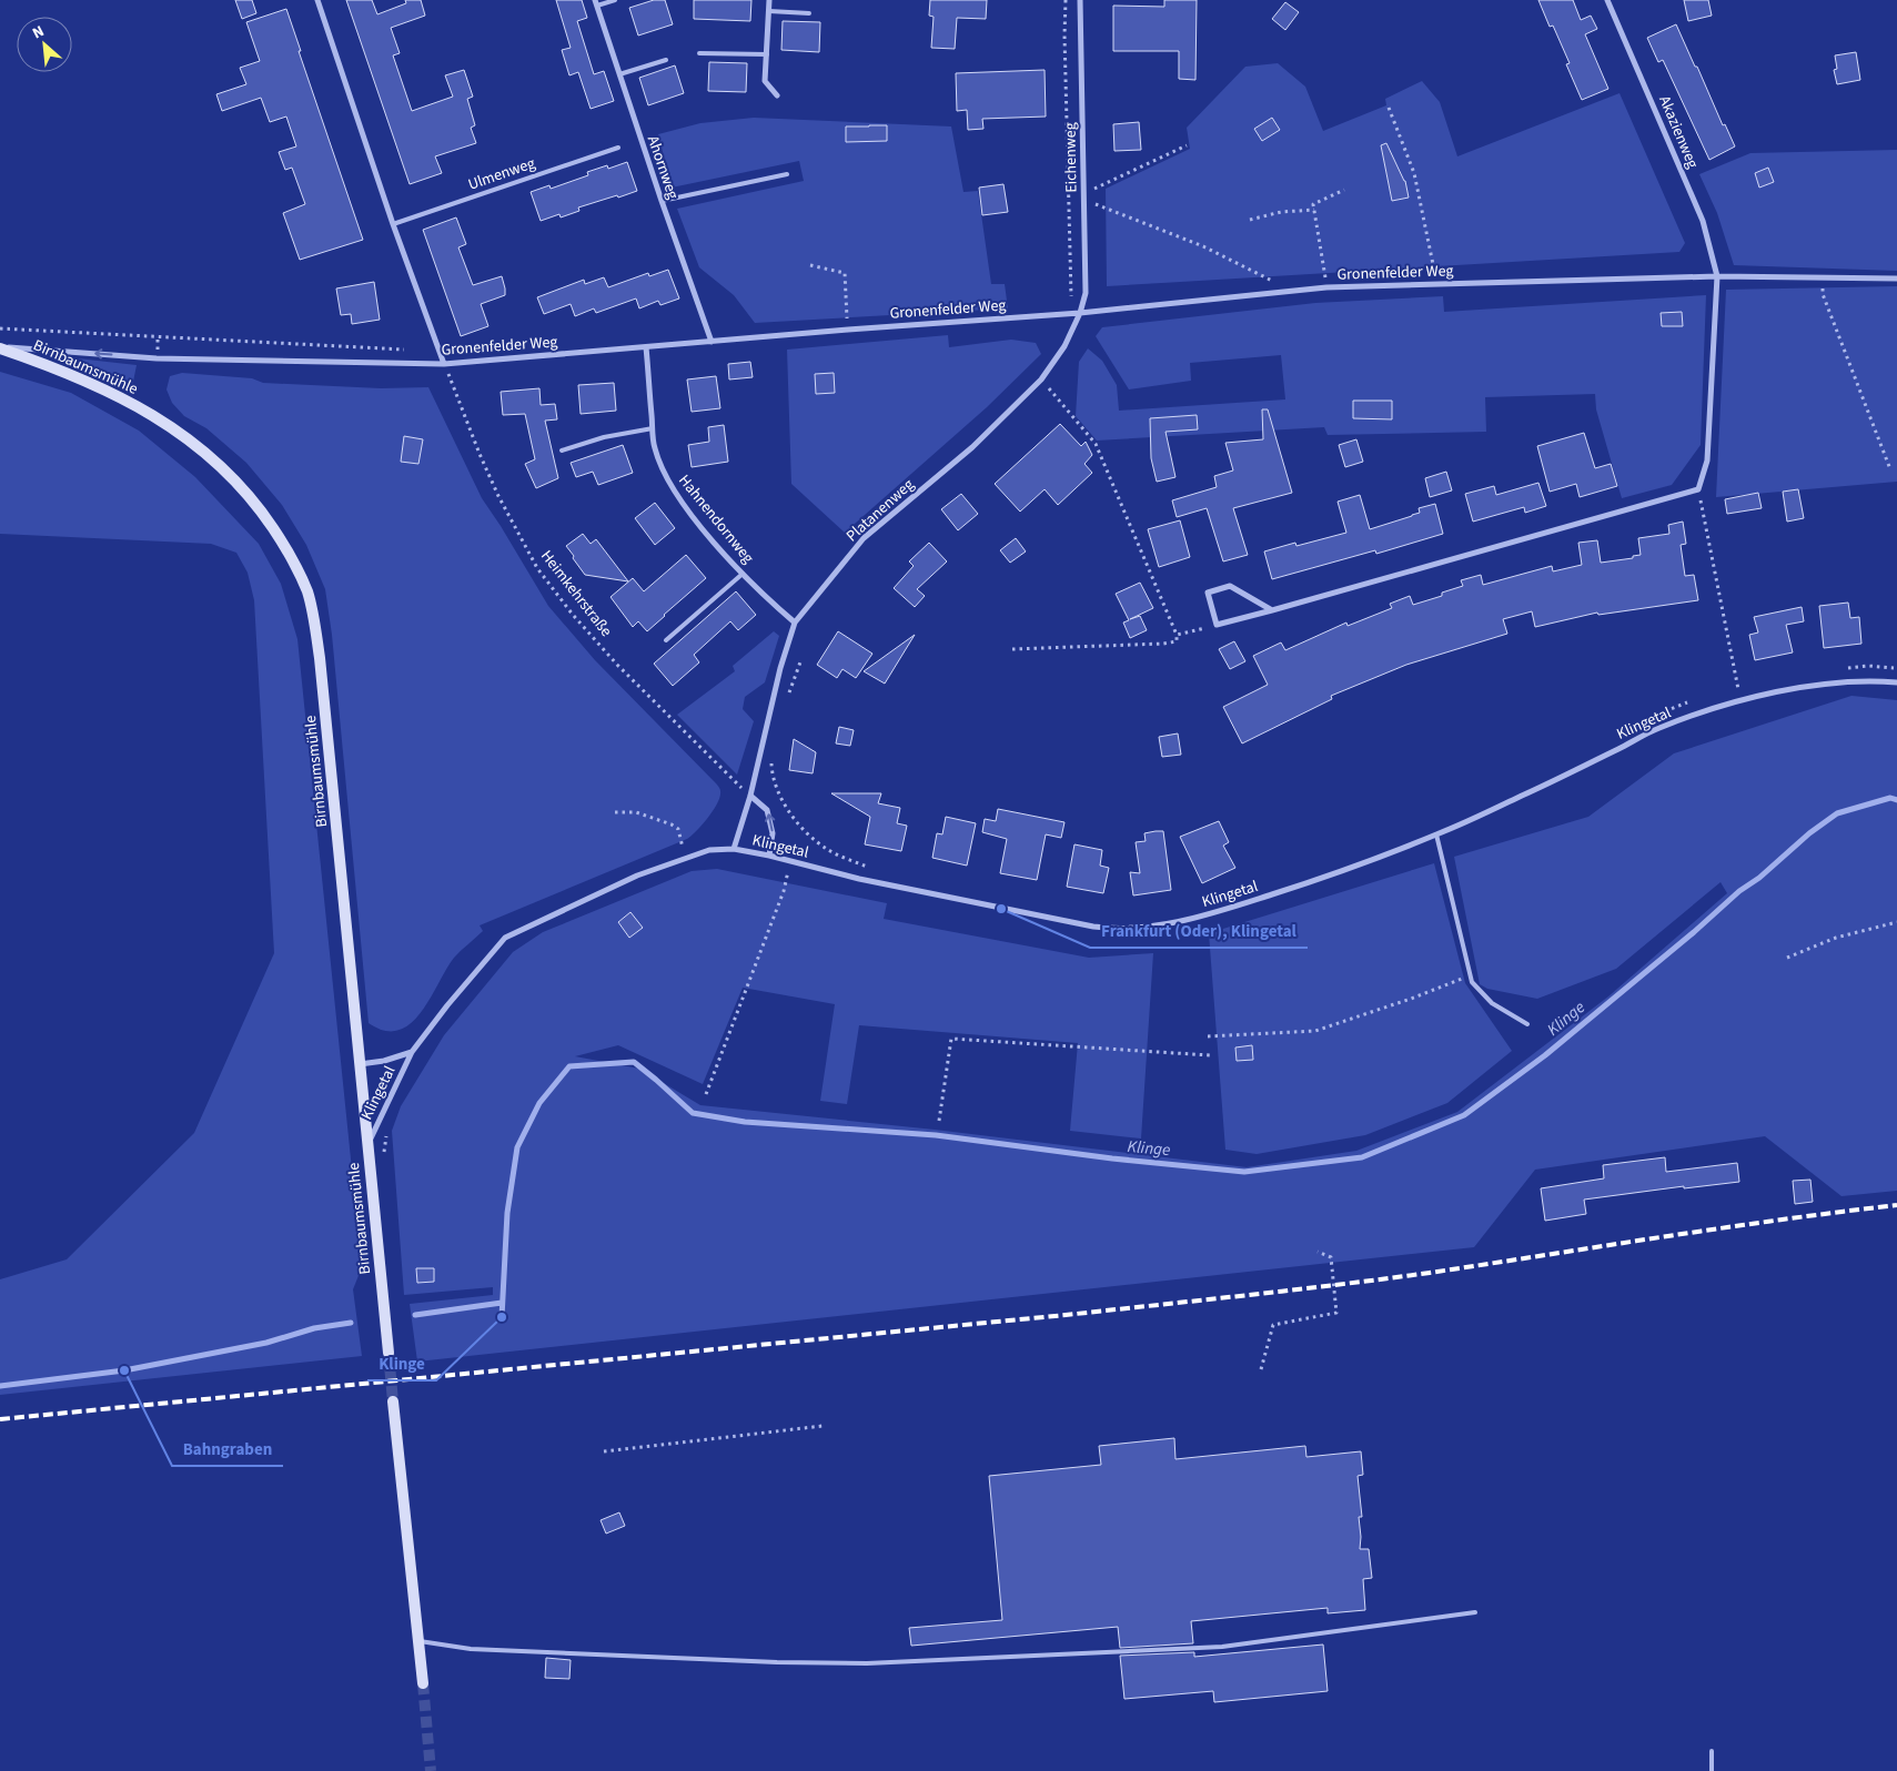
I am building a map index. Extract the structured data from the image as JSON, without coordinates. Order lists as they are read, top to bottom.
{
  "streets": {
    "main road": ["Birnbaumsmühle"],
    "street": [
      "Akazienweg",
      "Eichenweg",
      "Ahornweg",
      "Gronenfelder Weg",
      "Platanenweg",
      "Hahnendornweg",
      "Klingetal"
    ],
    "lane": ["Ulmenweg"],
    "path": ["Heimkehrstraße"]
  },
  "crossings": [
    ["Akazienweg", "Gronenfelder Weg"],
    ["Eichenweg", "Gronenfelder Weg"],
    ["Eichenweg", "Platanenweg"],
    ["Ahornweg", "Gronenfelder Weg"],
    ["Gronenfelder Weg", "Birnbaumsmühle"],
    ["Gronenfelder Weg", "Platanenweg"],
    ["Gronenfelder Weg", "Hahnendornweg"],
    ["Gronenfelder Weg", "Heimkehrstraße"],
    ["Birnbaumsmühle", "Klingetal"],
    ["Platanenweg", "Hahnendornweg"],
    ["Platanenweg", "Heimkehrstraße"],
    ["Platanenweg", "Klingetal"]
  ],
  "water": ["Klinge"],
  "places": ["Frankfurt (Oder), Klingetal", "Klinge", "Bahngraben"],
  "north": "top left"
}
